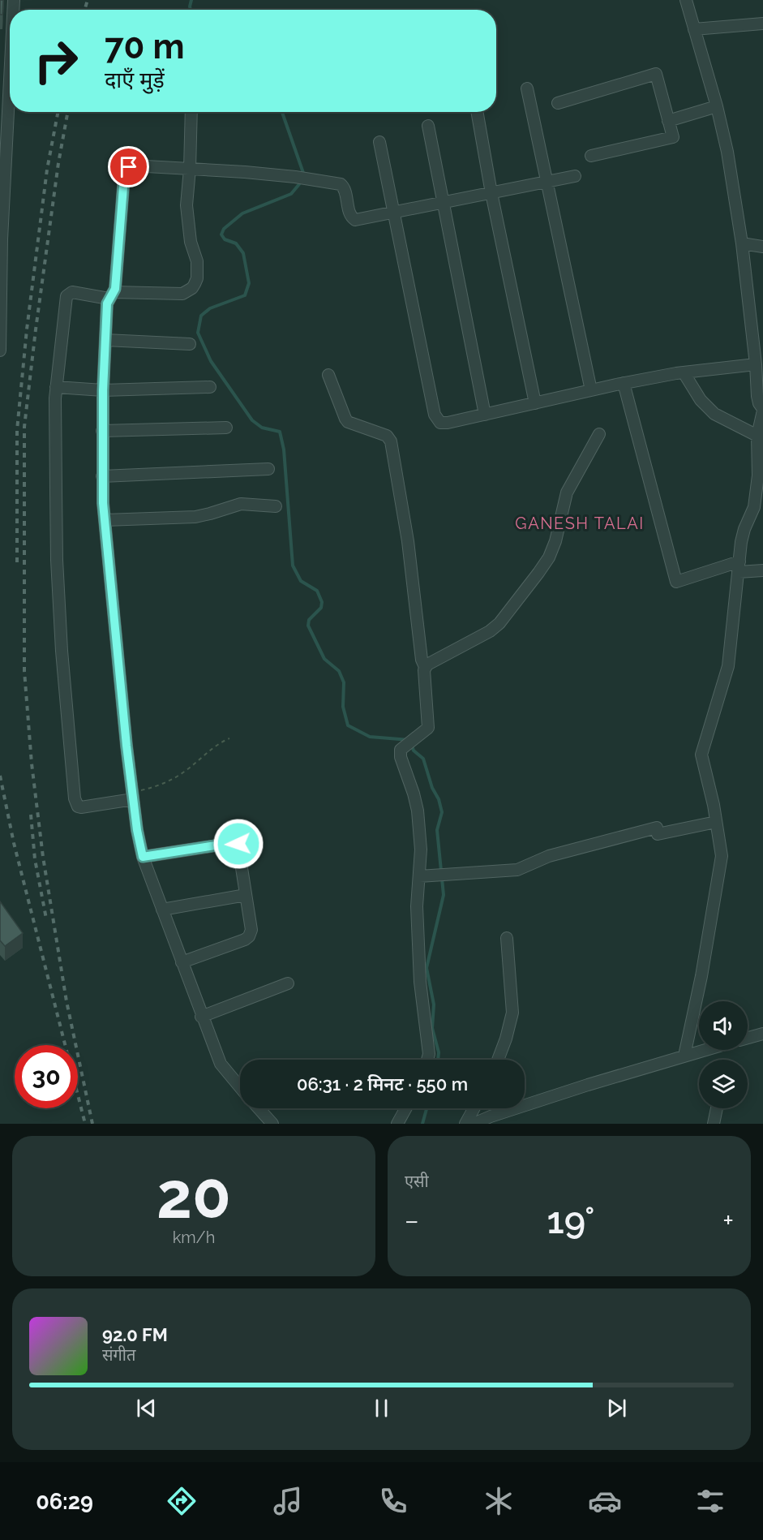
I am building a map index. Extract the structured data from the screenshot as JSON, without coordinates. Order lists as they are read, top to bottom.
{
  "districts": ["GANESH TALAI"],
  "page": {
    "turn": ["70 m", "दाएँ मुड़ें"],
    "limit": "30",
    "trip": "06:31 · 2 मिनट · 550 m",
    "tile": [
      ["20", "km/h"],
      "एसी"
    ],
    "heat": ["−", "19°", "+"],
    "song": ["92.0 FM", "संगीत"],
    "tabs": "06:29"
  }
}
